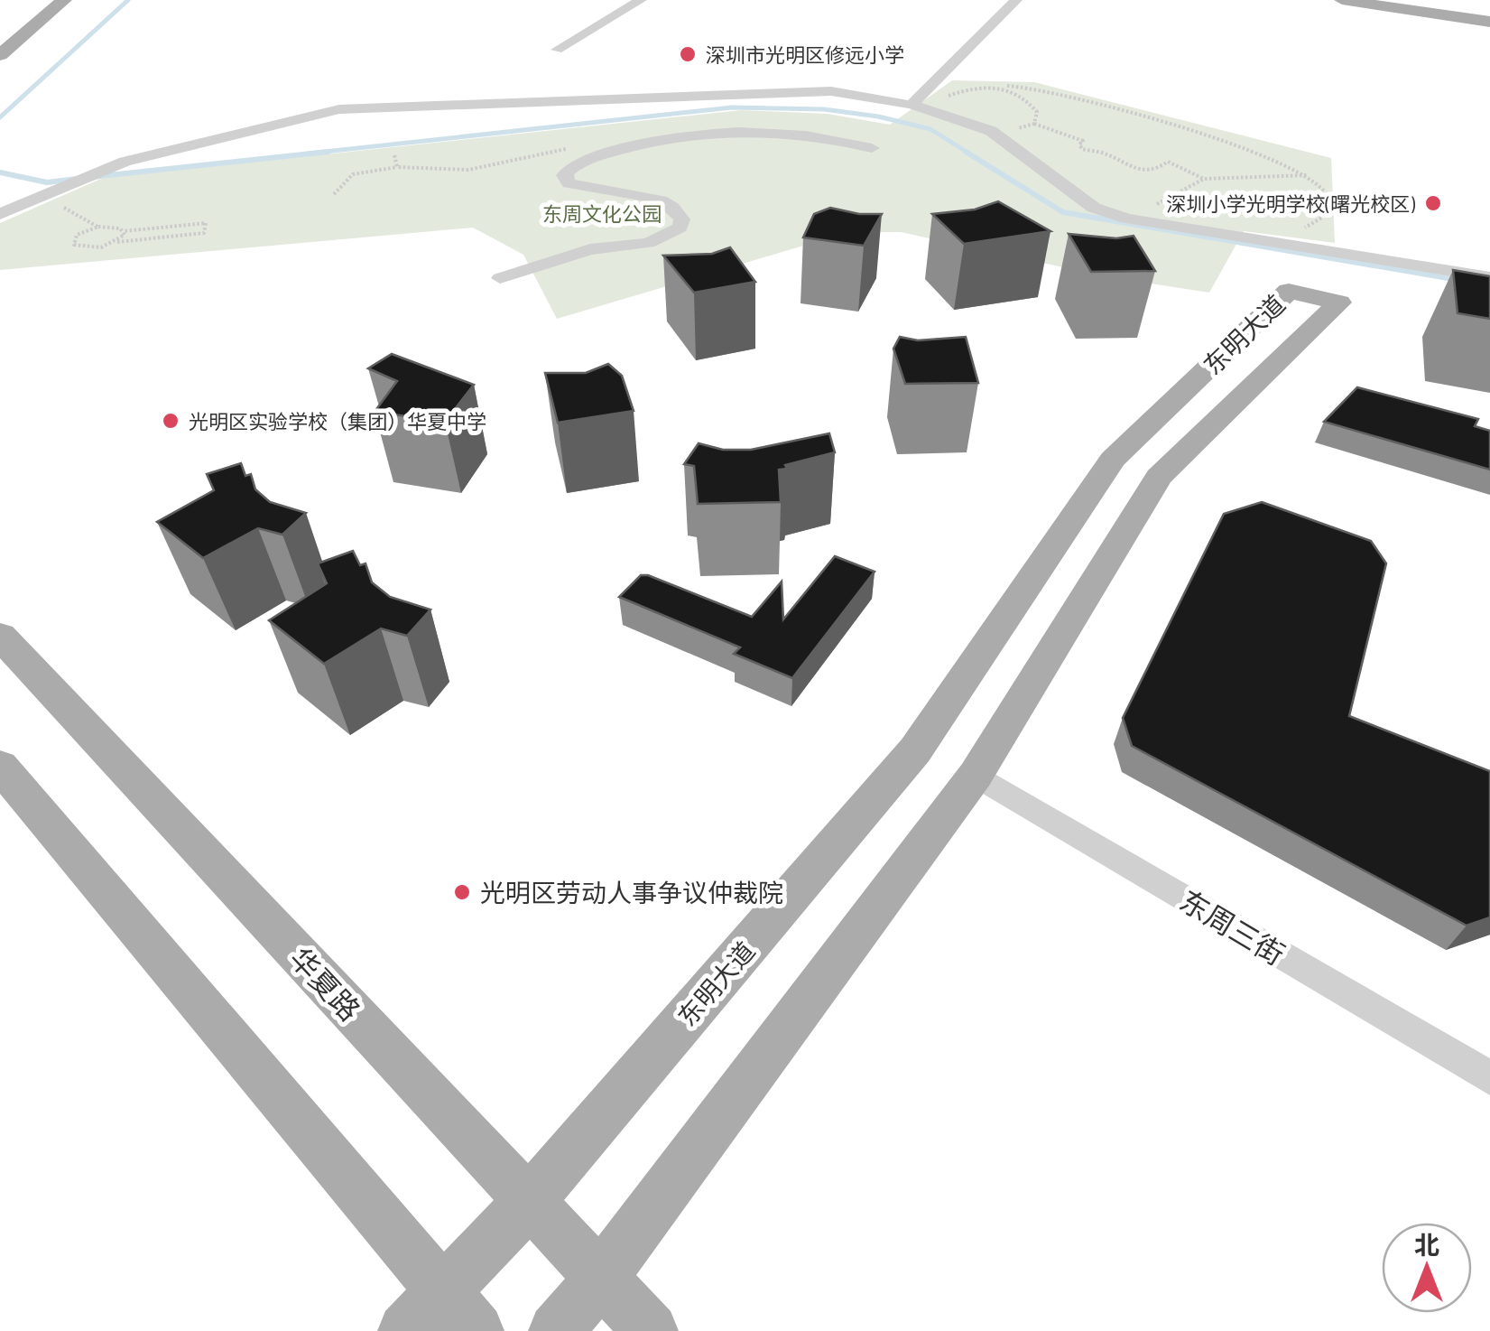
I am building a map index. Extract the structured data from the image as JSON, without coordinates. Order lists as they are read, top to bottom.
{
  "streets": {
    "main road": ["东明大道", "华夏路"],
    "street": ["东周三街"]
  },
  "crossings": [
    ["东明大道", "东周三街"],
    ["东明大道", "华夏路"]
  ],
  "parks": ["东周文化公园"],
  "places": [
    "深圳市光明区修远小学",
    "深圳小学光明学校(曙光校区)",
    "光明区实验学校（集团）华夏中学",
    "光明区劳动人事争议仲裁院"
  ],
  "north": "top"
}
